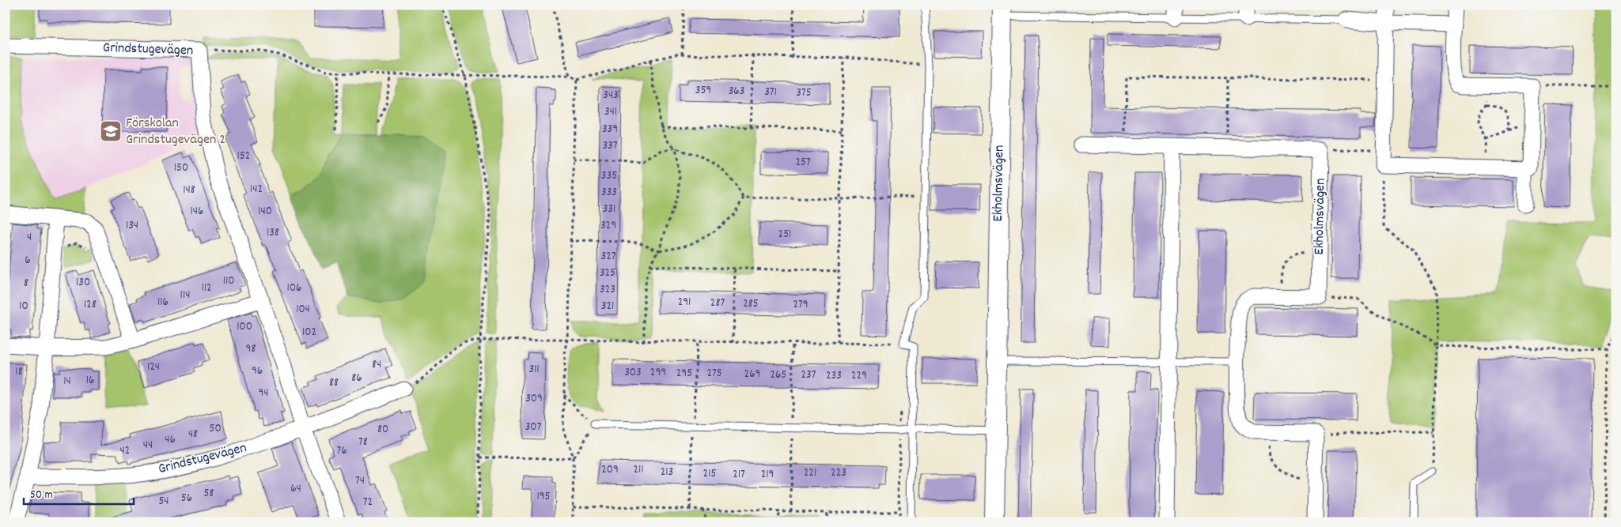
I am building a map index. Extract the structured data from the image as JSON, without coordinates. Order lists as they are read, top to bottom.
{
  "streets": {
    "street": ["Grindstugevägen", "Ekholmsvägen"]
  },
  "places": {
    "school or university": ["Förskolan Grindstugevägen 2"]
  },
  "house_numbers": [
    "359",
    "363",
    "371",
    "375",
    "343",
    "341",
    "339",
    "337",
    "152",
    "257",
    "150",
    "335",
    "142",
    "148",
    "333",
    "331",
    "146",
    "140",
    "134",
    "329",
    "138",
    "251",
    "4",
    "327",
    "6",
    "325",
    "110",
    "130",
    "8",
    "112",
    "106",
    "323",
    "114",
    "116",
    "291",
    "287",
    "285",
    "128",
    "279",
    "10",
    "321",
    "104",
    "100",
    "102",
    "98",
    "84",
    "124",
    "311",
    "96",
    "18",
    "303",
    "299",
    "295",
    "275",
    "269",
    "265",
    "237",
    "233",
    "229",
    "86",
    "16",
    "14",
    "88",
    "94",
    "309",
    "307",
    "50",
    "80",
    "48",
    "46",
    "78",
    "44",
    "42",
    "76",
    "209",
    "211",
    "213",
    "221",
    "223",
    "215",
    "217",
    "219",
    "74",
    "64",
    "58",
    "195",
    "56",
    "54",
    "72"
  ],
  "scale_bar": "50 m"
}
